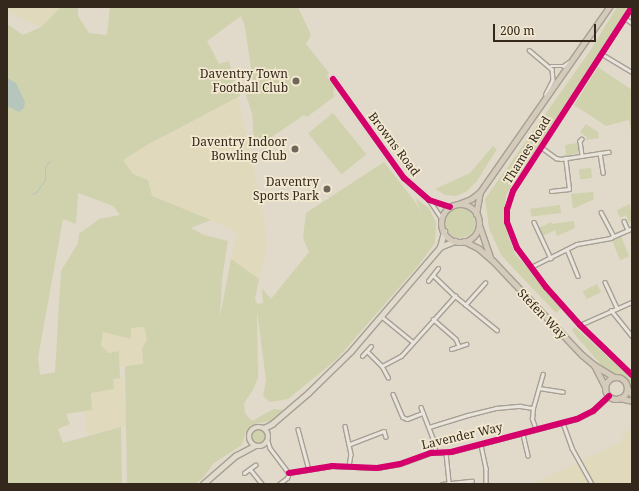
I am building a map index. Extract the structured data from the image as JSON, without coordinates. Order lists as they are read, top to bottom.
{
  "streets": {
    "highway": ["Stefen Way"],
    "street": ["Browns Road", "Thames Road", "Lavender Way"]
  },
  "crossings": [
    ["Browns Road", "Stefen Way"],
    ["Stefen Way", "Lavender Way"]
  ],
  "places": ["Daventry Town Football Club", "Daventry Indoor Bowling Club", "Daventry Sports Park"],
  "scale_bar": "200 m"
}
